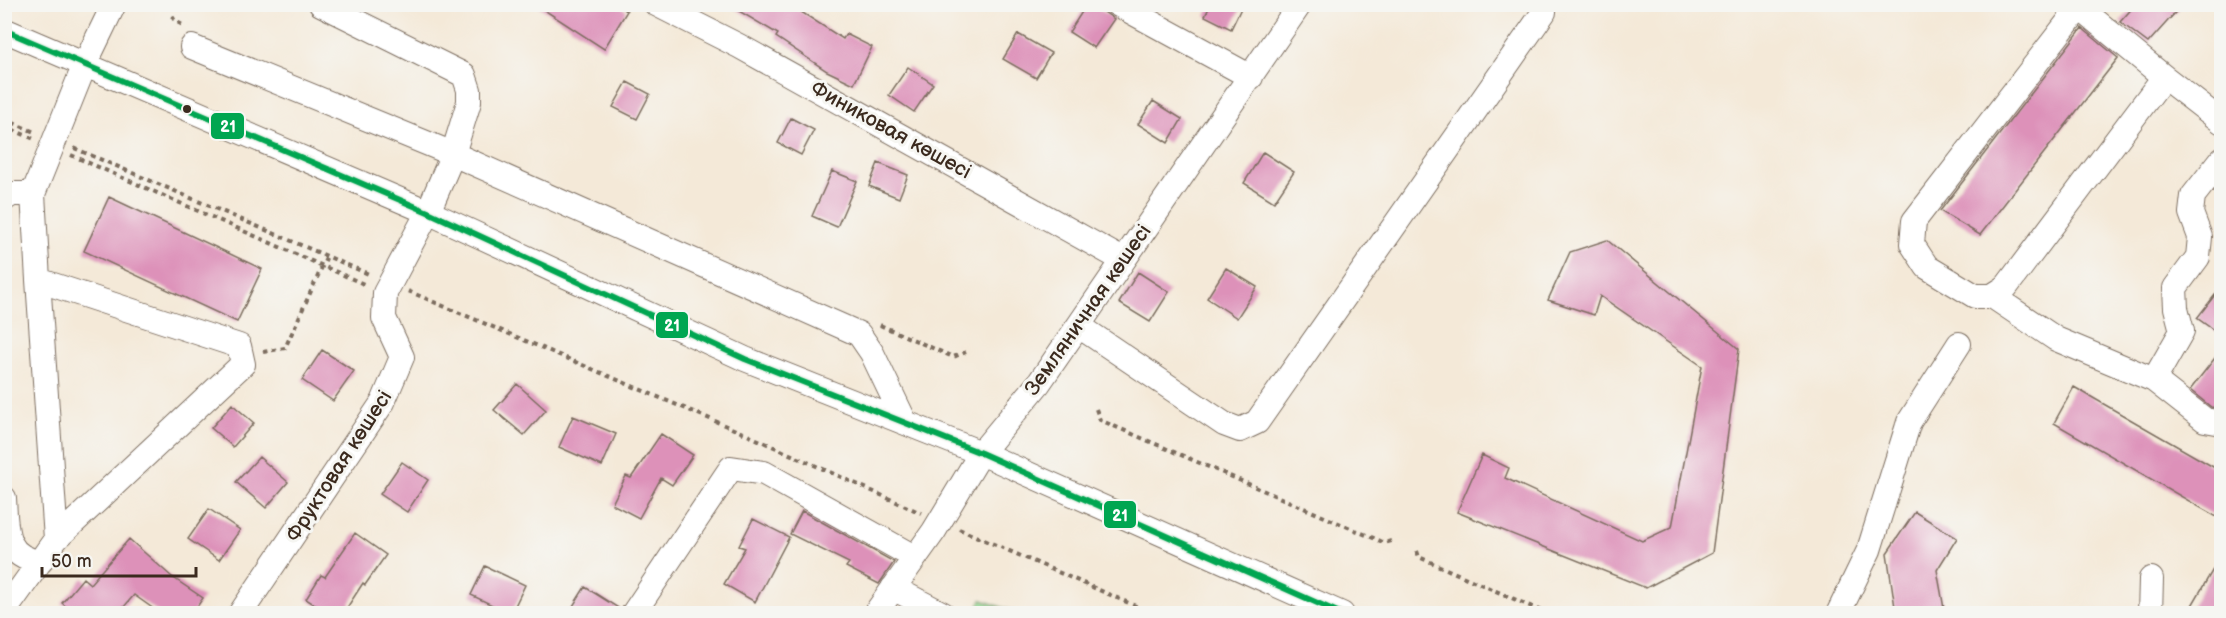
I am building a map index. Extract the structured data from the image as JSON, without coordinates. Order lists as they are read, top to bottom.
{
  "streets": {
    "street": ["Финиковая көшесі", "Земляничная көшесі", "Фруктовая көшесі"]
  },
  "crossings": [
    ["Финиковая көшесі", "Земляничная көшесі"]
  ],
  "lines": ["transit line 21"],
  "scale_bar": "50 m"
}
